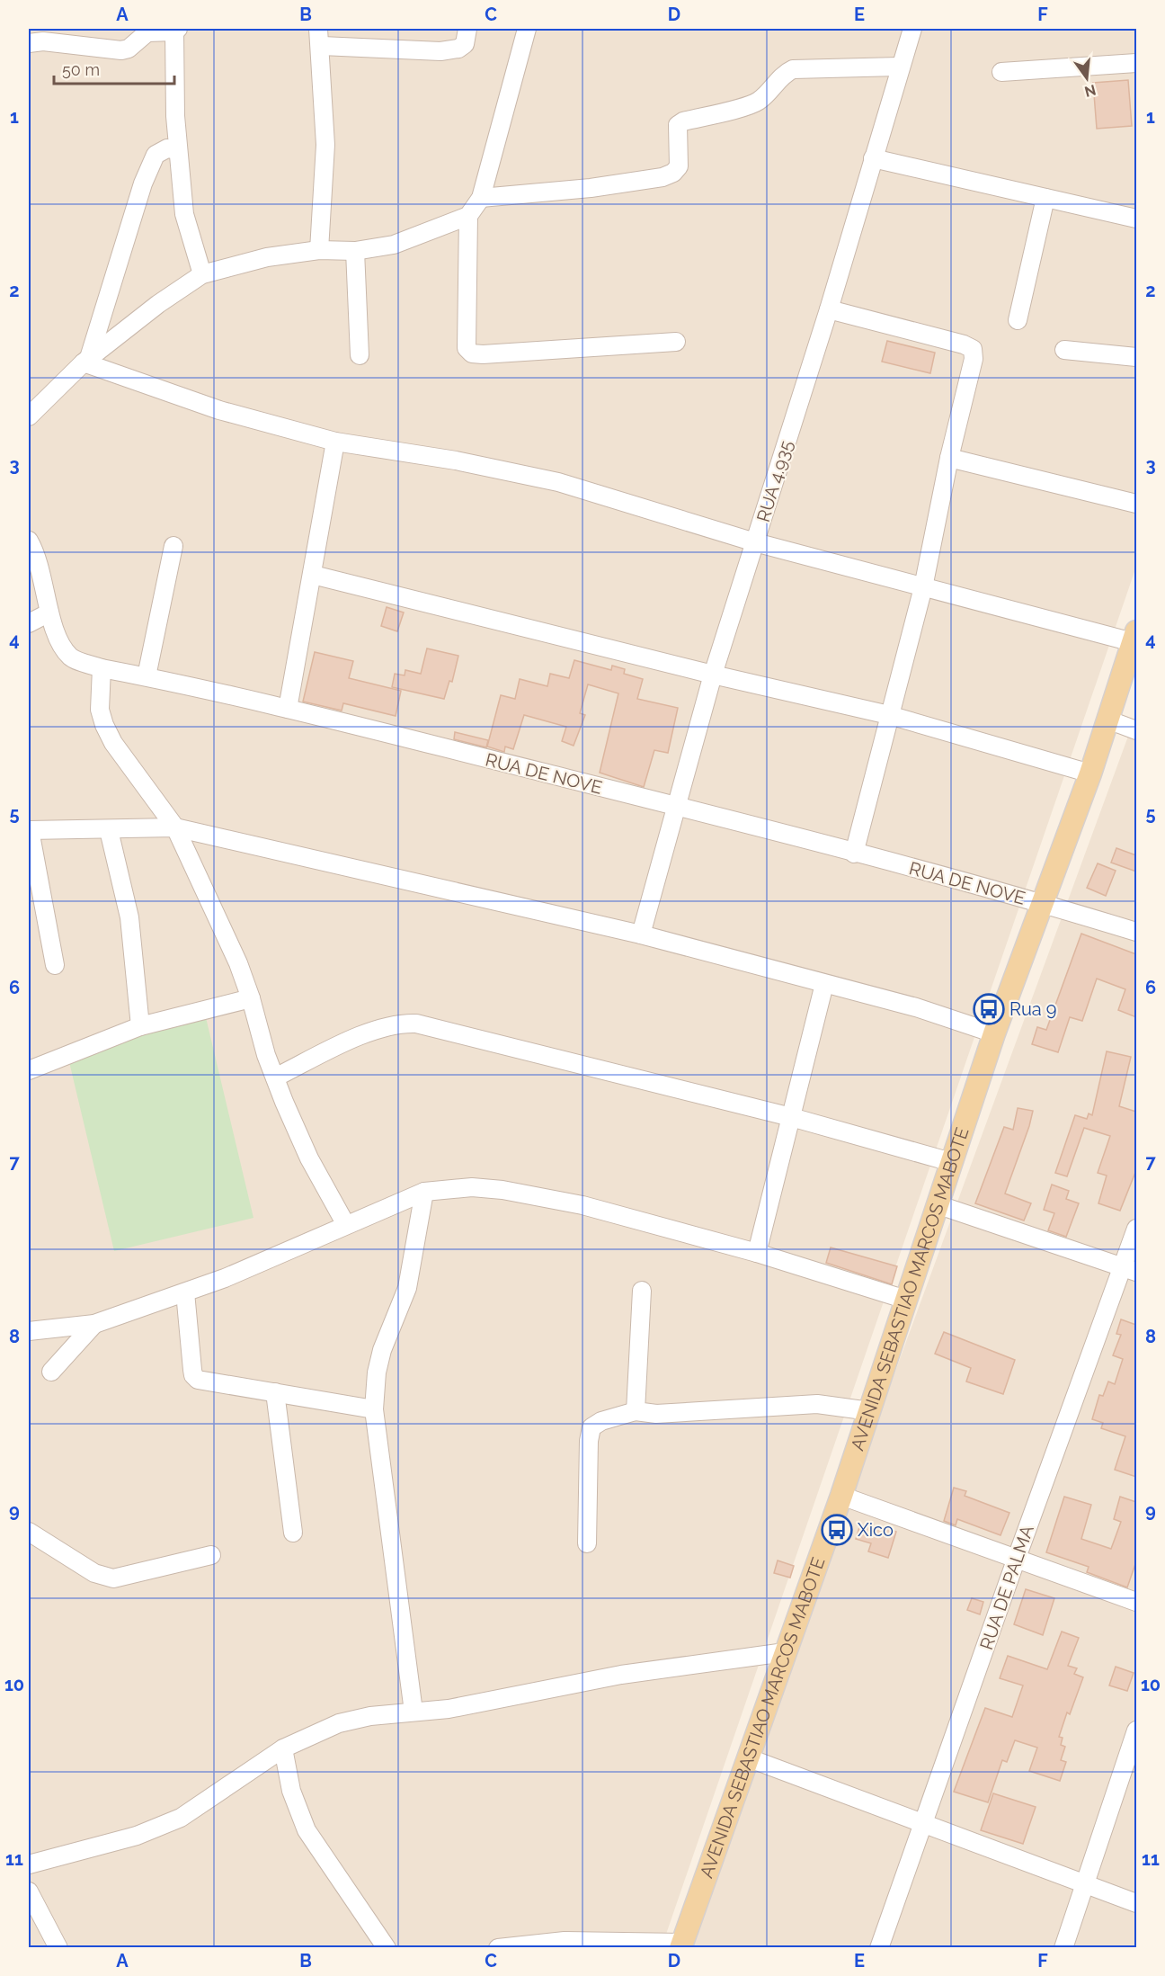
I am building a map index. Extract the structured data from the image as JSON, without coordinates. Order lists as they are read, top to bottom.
{
  "streets": {
    "main road": ["AVENIDA SEBASTIAO MARCOS MABOTE"],
    "street": ["RUA 4.935", "RUA DE NOVE", "RUA DE PALMA"]
  },
  "crossings": [
    ["RUA 4.935", "RUA DE NOVE"],
    ["RUA DE NOVE", "AVENIDA SEBASTIAO MARCOS MABOTE"]
  ],
  "places": {
    "bus stop": ["Rua 9", "Xico"]
  },
  "scale_bar": "50 m",
  "north": "bottom",
  "grid": {
    "columns": [
      "A",
      "B",
      "C",
      "D",
      "E",
      "F"
    ],
    "rows": [
      "1",
      "2",
      "3",
      "4",
      "5",
      "6",
      "7",
      "8",
      "9",
      "10",
      "11"
    ]
  }
}
